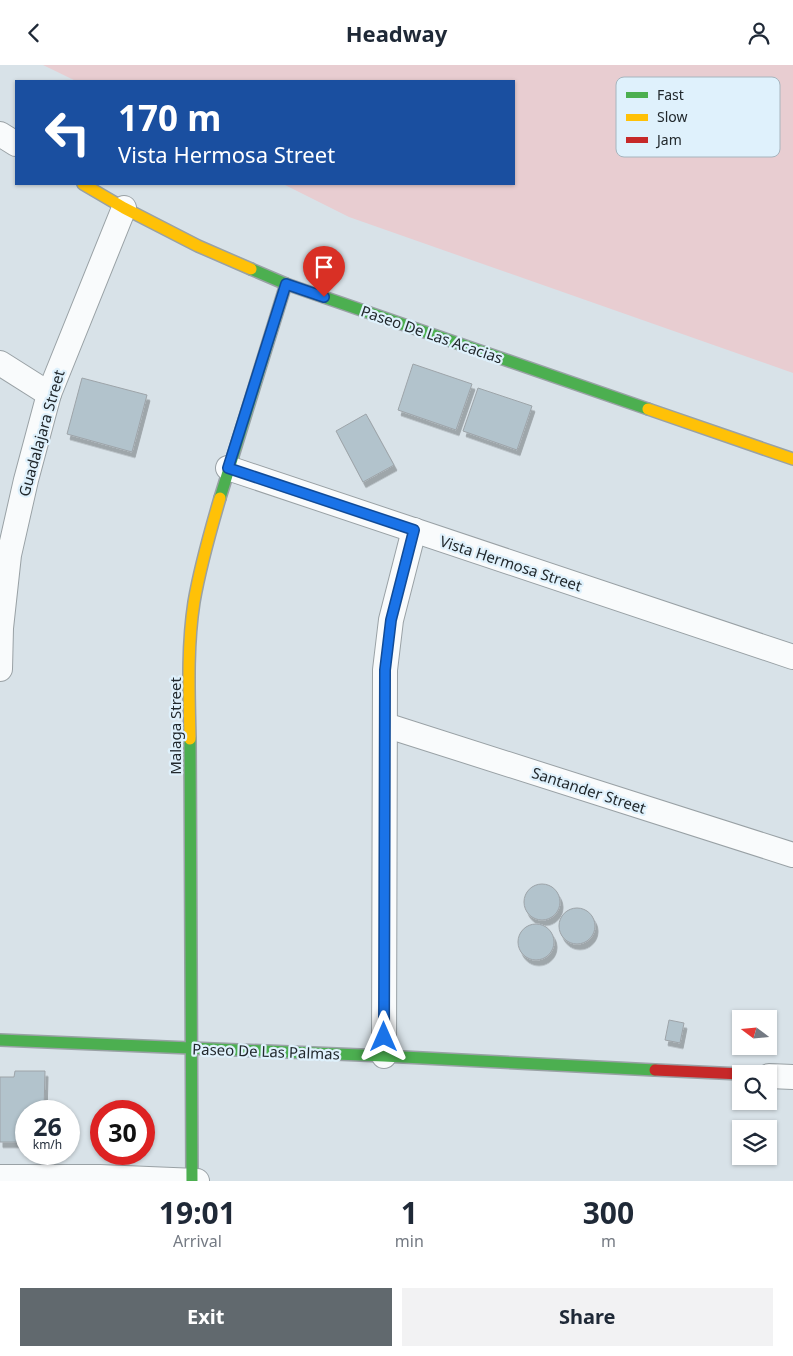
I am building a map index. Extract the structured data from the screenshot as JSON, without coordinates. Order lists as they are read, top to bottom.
{
  "streets": {
    "street": [
      "Paseo De Las Acacias",
      "Guadalajara Street",
      "Vista Hermosa Street",
      "Malaga Street",
      "Santander Street",
      "Paseo De Las Palmas"
    ]
  },
  "crossings": [
    ["Paseo De Las Acacias", "Guadalajara Street"],
    ["Paseo De Las Acacias", "Malaga Street"],
    ["Vista Hermosa Street", "Malaga Street"],
    ["Malaga Street", "Paseo De Las Palmas"]
  ],
  "legend": ["Fast", "Slow", "Jam"],
  "north": "left",
  "page": {
    "header": "Headway",
    "turn": ["170 m", "Vista Hermosa Street"],
    "speed": "26 km/h",
    "limit": "30",
    "eta": [
      "19:01",
      "Arrival",
      "1",
      "min",
      "300",
      "m"
    ],
    "buttons": ["Exit", "Share"]
  }
}
